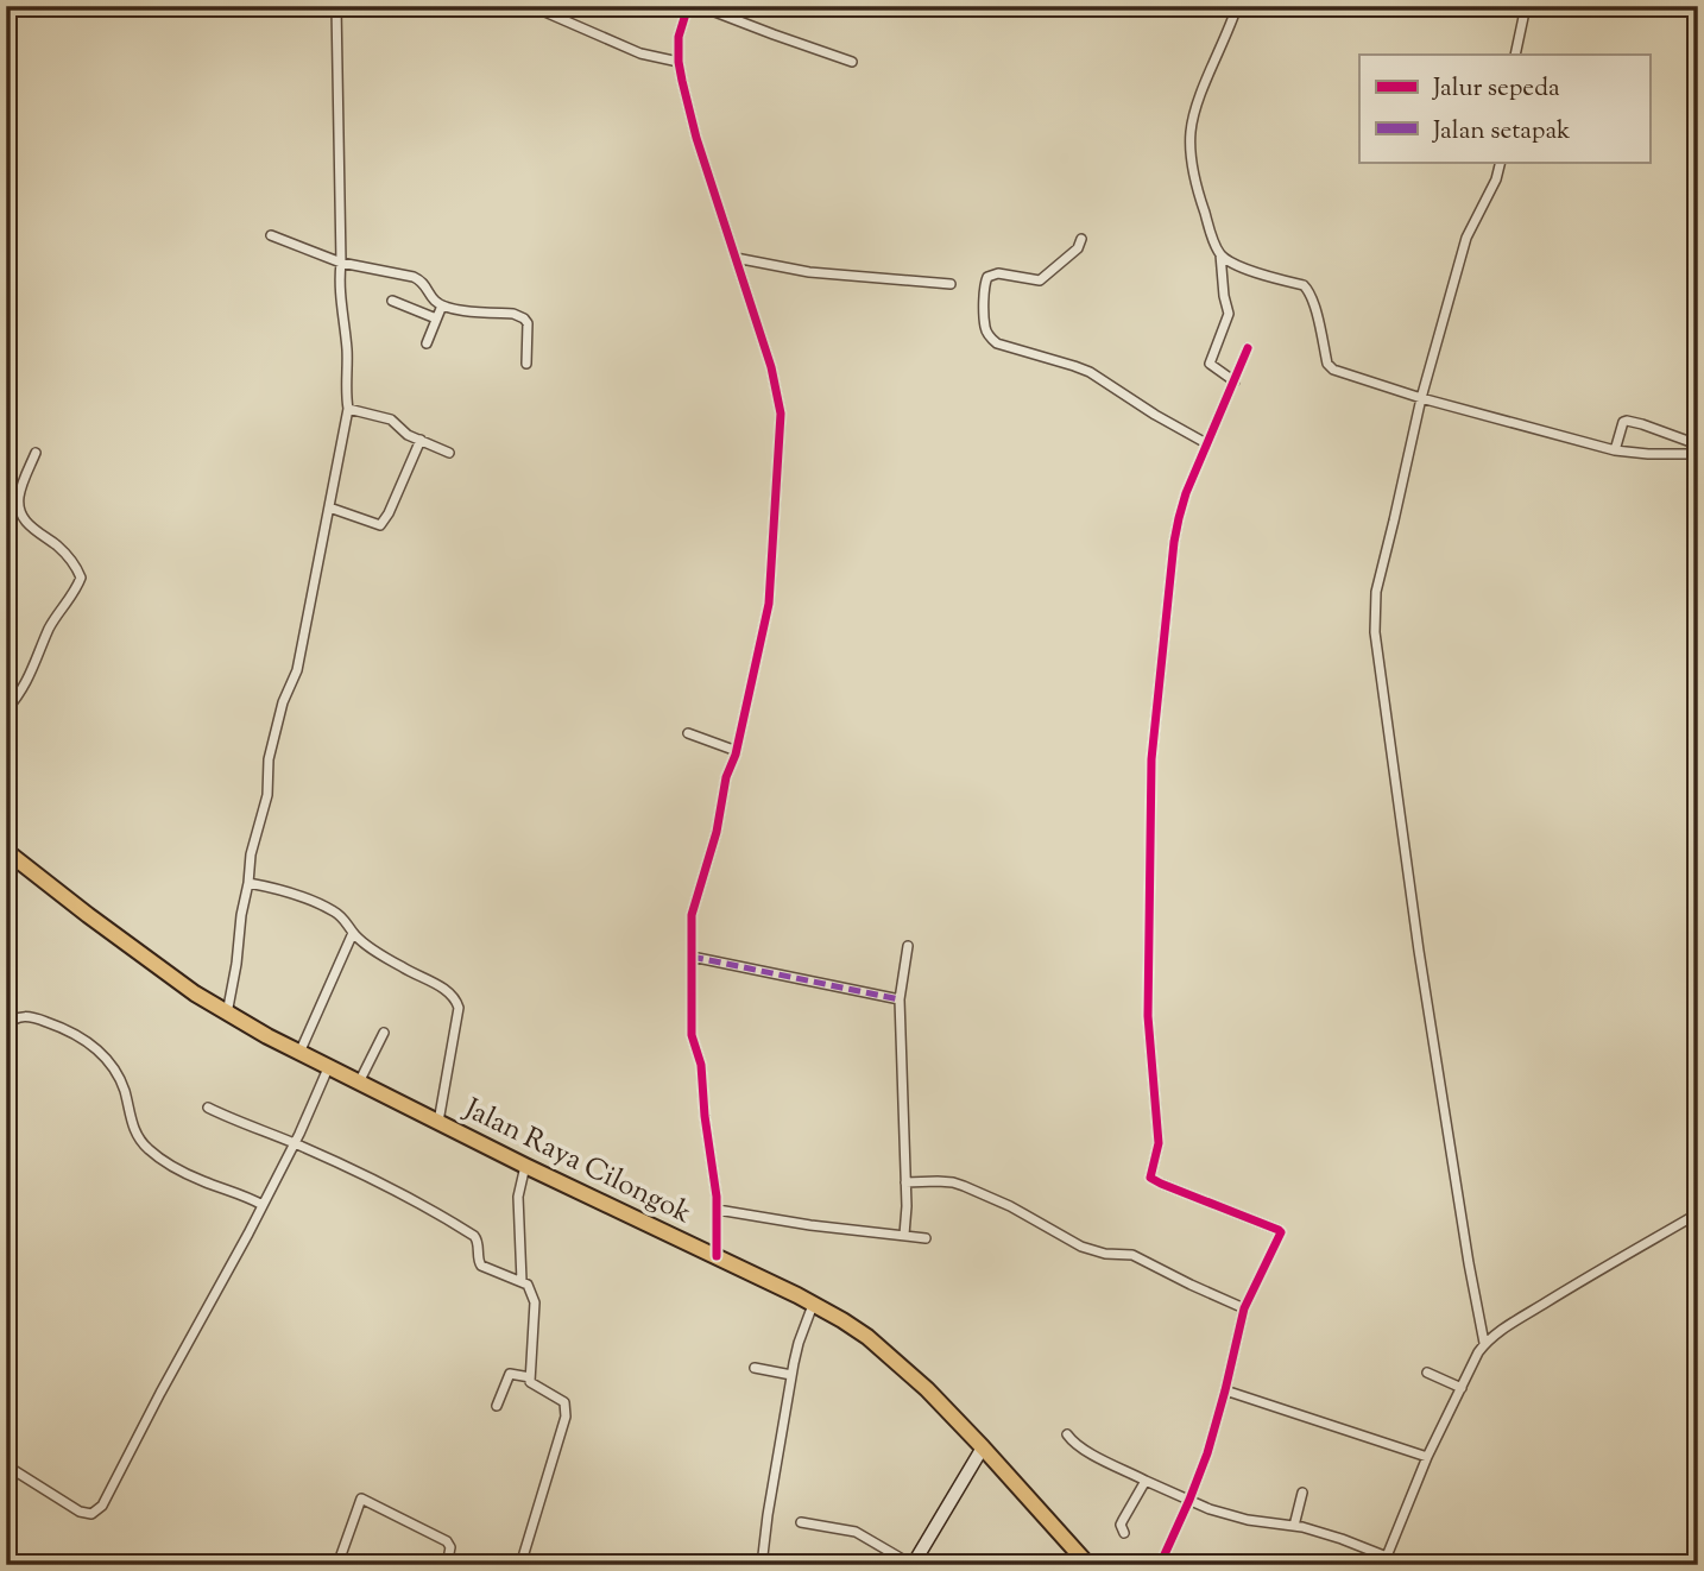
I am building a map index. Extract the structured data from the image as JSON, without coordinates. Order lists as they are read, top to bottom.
{
  "streets": {
    "highway": ["Jalan Raya Cilongok"]
  },
  "legend": ["Jalur sepeda", "Jalan setapak"]
}
